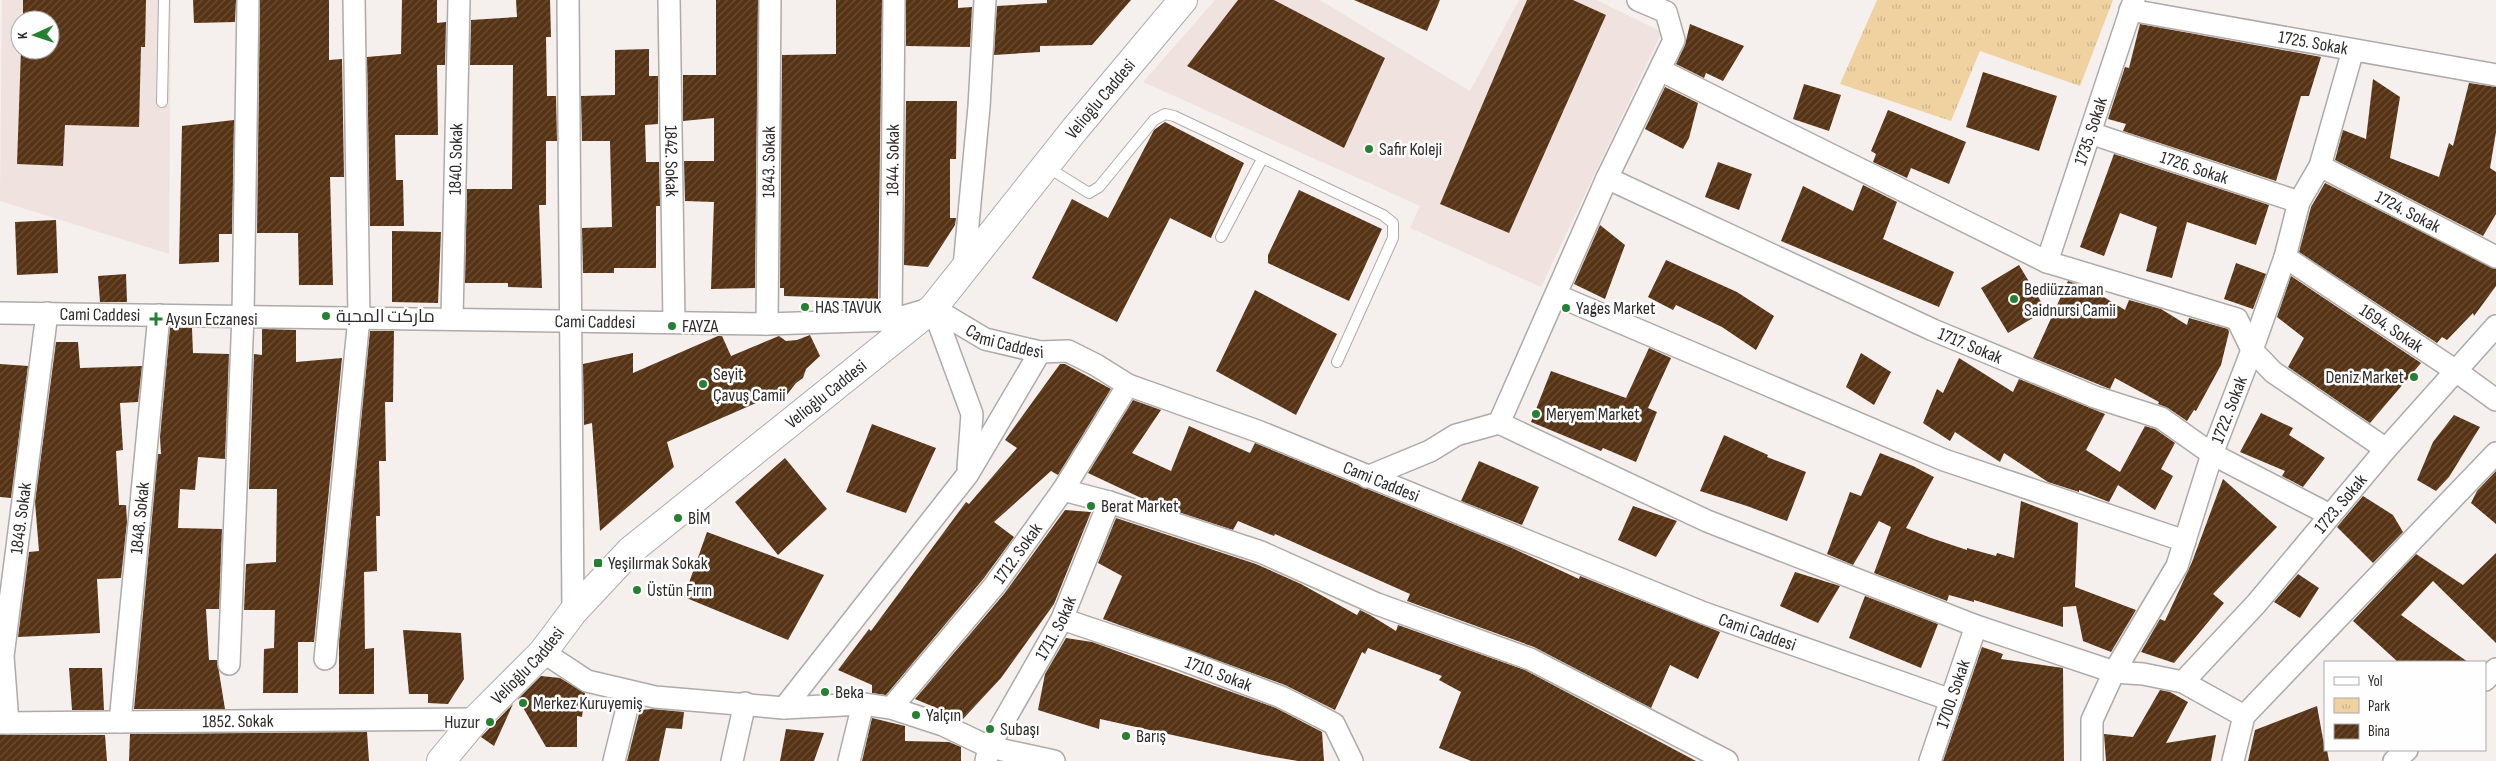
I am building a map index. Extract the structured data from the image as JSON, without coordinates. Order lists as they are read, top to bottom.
{
  "streets": {
    "street": [
      "1725. Sokak",
      "Velioğlu Caddesi",
      "1735. Sokak",
      "1840. Sokak",
      "1844. Sokak",
      "1842. Sokak",
      "1843. Sokak",
      "1726. Sokak",
      "1724. Sokak",
      "Cami Caddesi",
      "1694. Sokak",
      "1717. Sokak",
      "1722. Sokak",
      "1723. Sokak",
      "1849. Sokak",
      "1848. Sokak",
      "1712. Sokak",
      "1711. Sokak",
      "1710. Sokak",
      "1700. Sokak",
      "1852. Sokak"
    ]
  },
  "crossings": [
    ["1725. Sokak", "1735. Sokak"],
    ["1725. Sokak", "1722. Sokak"],
    ["Velioğlu Caddesi", "Cami Caddesi"],
    ["Velioğlu Caddesi", "1852. Sokak"],
    ["1735. Sokak", "1726. Sokak"],
    ["1840. Sokak", "Cami Caddesi"],
    ["1844. Sokak", "Cami Caddesi"],
    ["1842. Sokak", "Cami Caddesi"],
    ["1843. Sokak", "Cami Caddesi"],
    ["1726. Sokak", "1722. Sokak"],
    ["1724. Sokak", "1722. Sokak"],
    ["Cami Caddesi", "1849. Sokak"],
    ["Cami Caddesi", "1848. Sokak"],
    ["Cami Caddesi", "1712. Sokak"],
    ["Cami Caddesi", "1700. Sokak"],
    ["1694. Sokak", "1722. Sokak"],
    ["1694. Sokak", "1723. Sokak"],
    ["1717. Sokak", "1722. Sokak"],
    ["1717. Sokak", "1723. Sokak"],
    ["1849. Sokak", "1852. Sokak"],
    ["1848. Sokak", "1852. Sokak"],
    ["1711. Sokak", "1710. Sokak"]
  ],
  "places": {
    "other": [
      "Safir Koleji",
      "Bediüzzaman Saidnursi Camii",
      "HAS TAVUK",
      "Yages Market",
      "ماركت المحبة",
      "FAYZA",
      "Deniz Market",
      "Seyit Çavuş Camii",
      "Meryem Market",
      "Berat Market",
      "BİM",
      "Üstün Fırın",
      "Beka",
      "Merkez Kuruyemiş",
      "Yalçın",
      "Huzur",
      "Subaşı",
      "Barış"
    ],
    "health": ["Aysun Eczanesi"],
    "transit": ["Yeşilırmak Sokak"]
  },
  "legend": ["Yol", "Park", "Bina"],
  "north": "left"
}
